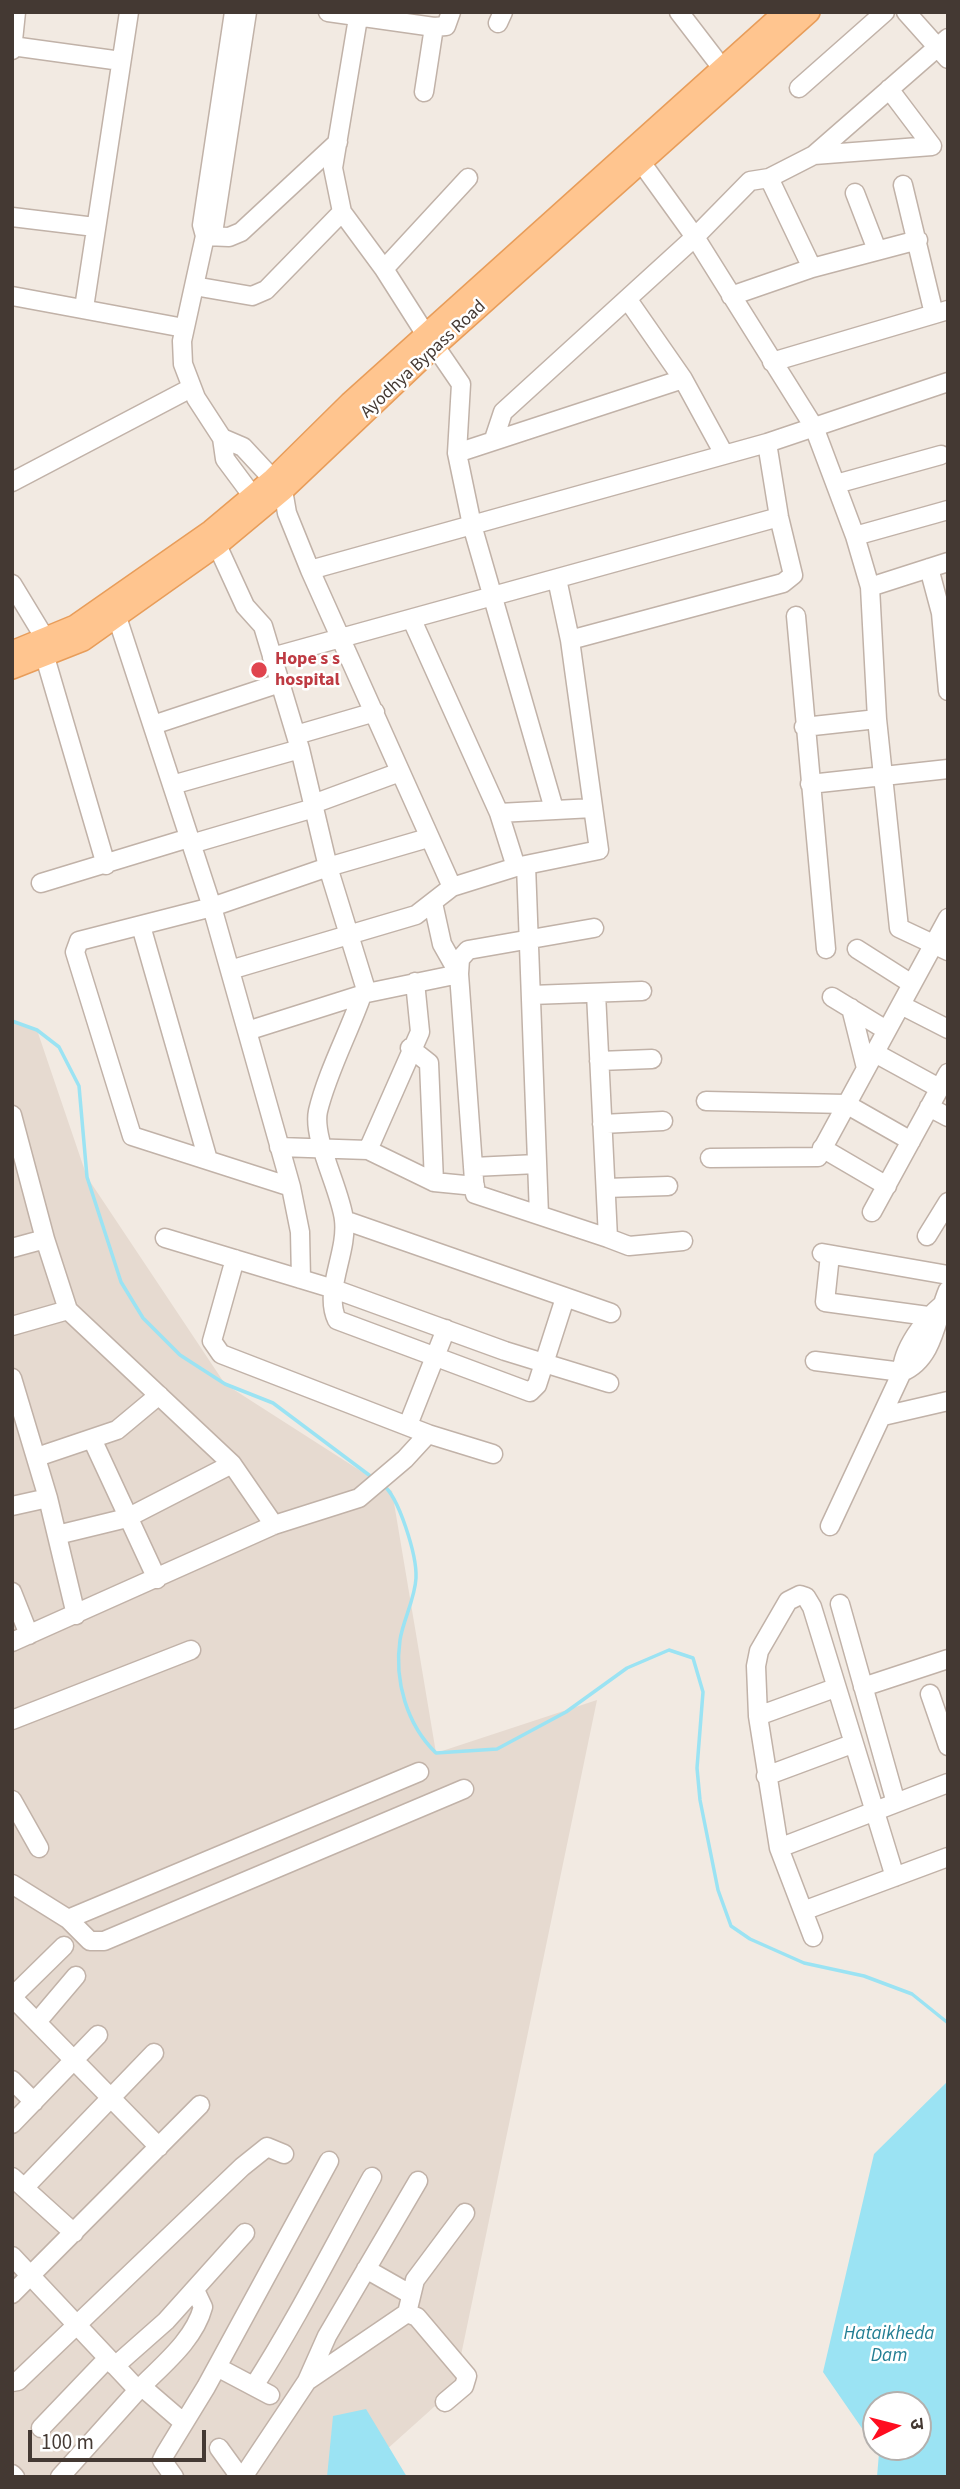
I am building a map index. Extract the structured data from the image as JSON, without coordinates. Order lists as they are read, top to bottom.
{
  "streets": {
    "main road": ["Ayodhya Bypass Road"]
  },
  "water": ["Hataikheda Dam"],
  "places": ["Hope s s hospital"],
  "scale_bar": "100 m",
  "north": "right"
}
